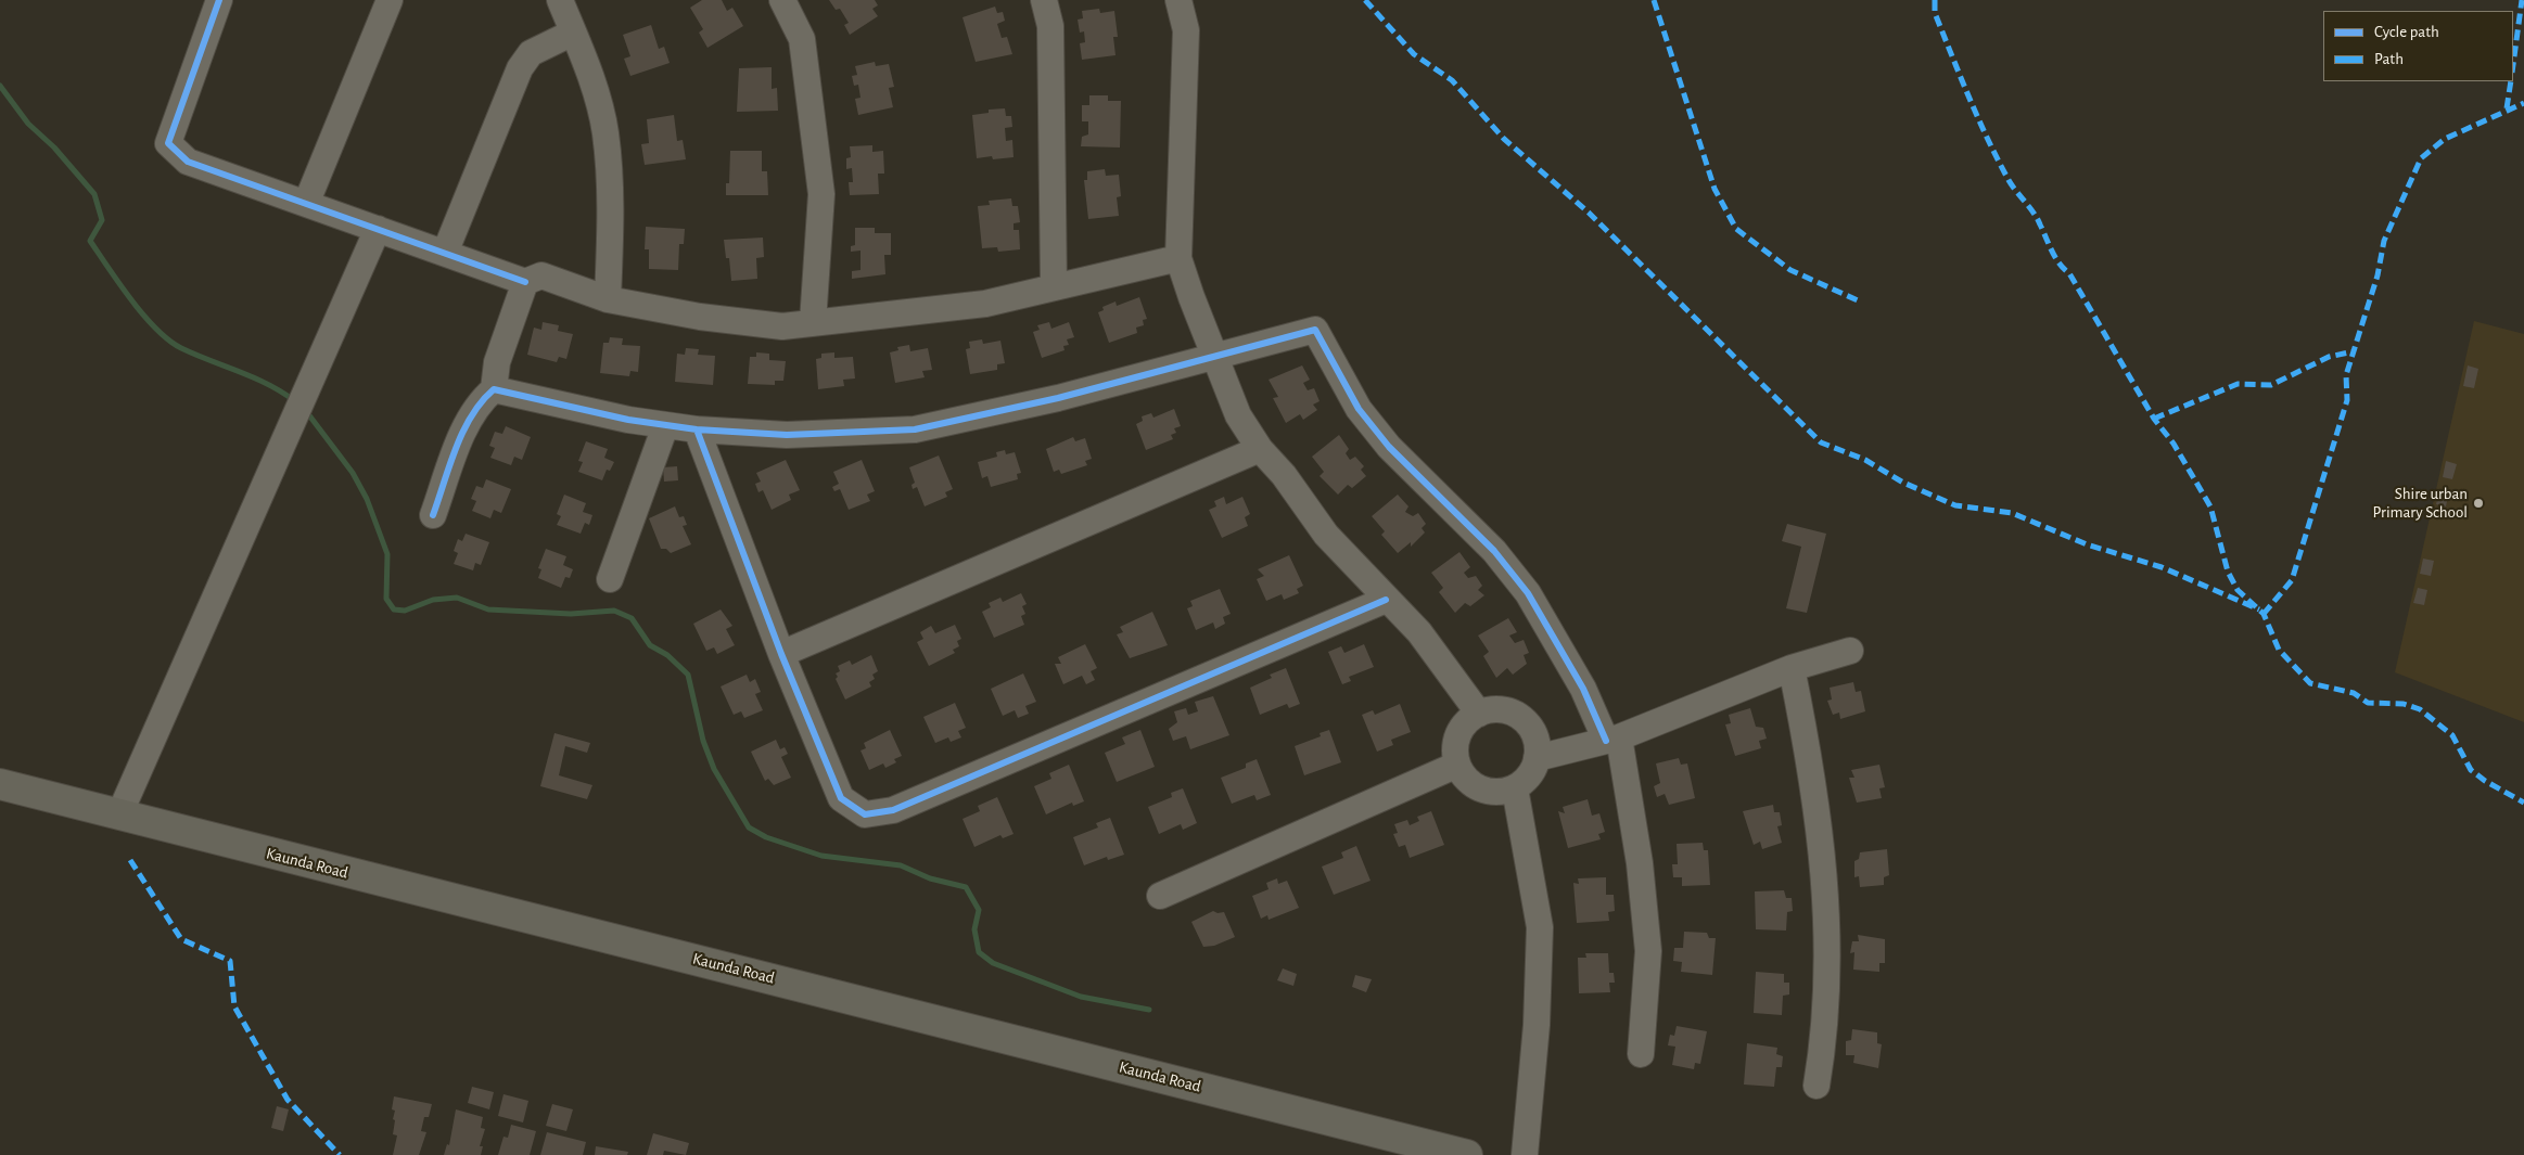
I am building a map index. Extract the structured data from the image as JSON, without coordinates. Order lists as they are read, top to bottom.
{
  "streets": {
    "main road": ["Kaunda Road"]
  },
  "places": ["Shire urban Primary School"],
  "legend": ["Cycle path", "Path"]
}
